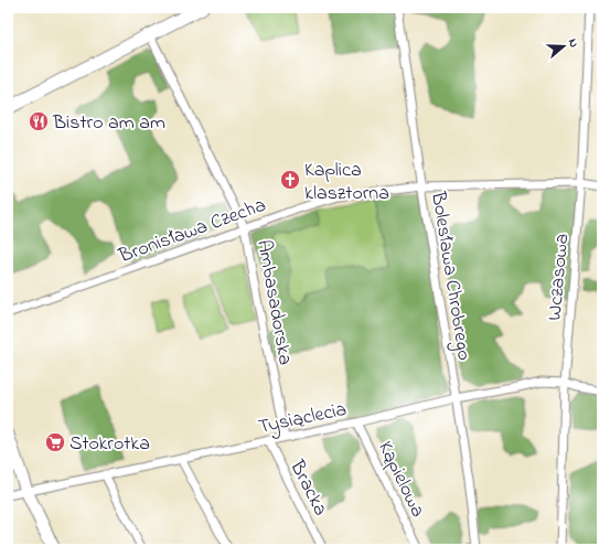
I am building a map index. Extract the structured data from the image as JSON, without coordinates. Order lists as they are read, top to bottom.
{
  "streets": {
    "street": [
      "Bronisława Czecha",
      "Bolesława Chrobrego",
      "Wczasowa",
      "Ambasadorska",
      "Tysiąclecia",
      "Kąpielowa",
      "Bracka"
    ]
  },
  "crossings": [
    ["Bronisława Czecha", "Bolesława Chrobrego"],
    ["Bronisława Czecha", "Wczasowa"],
    ["Bronisława Czecha", "Ambasadorska"],
    ["Bolesława Chrobrego", "Tysiąclecia"],
    ["Wczasowa", "Tysiąclecia"],
    ["Ambasadorska", "Tysiąclecia"],
    ["Tysiąclecia", "Kąpielowa"],
    ["Tysiąclecia", "Bracka"]
  ],
  "places": {
    "restaurant": ["Bistro am am"],
    "church": ["Kaplica klasztorna"],
    "supermarket": ["Stokrotka"]
  },
  "north": "right"
}
